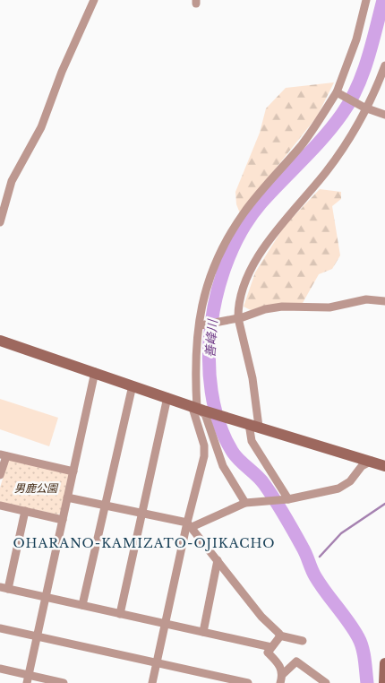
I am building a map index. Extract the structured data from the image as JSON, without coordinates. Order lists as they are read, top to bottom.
{
  "districts": ["OHARANO-KAMIZATO-OJIKACHO"],
  "water": ["善峰川"],
  "parks": ["男鹿公園"]
}
